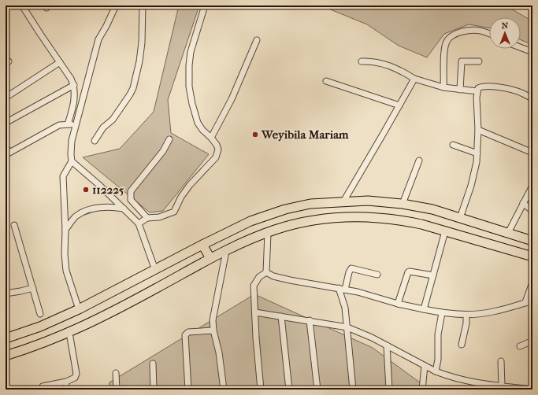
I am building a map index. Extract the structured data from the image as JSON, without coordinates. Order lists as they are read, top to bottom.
{
  "places": ["Weyibila Mariam", "112225"],
  "north": "top"
}
